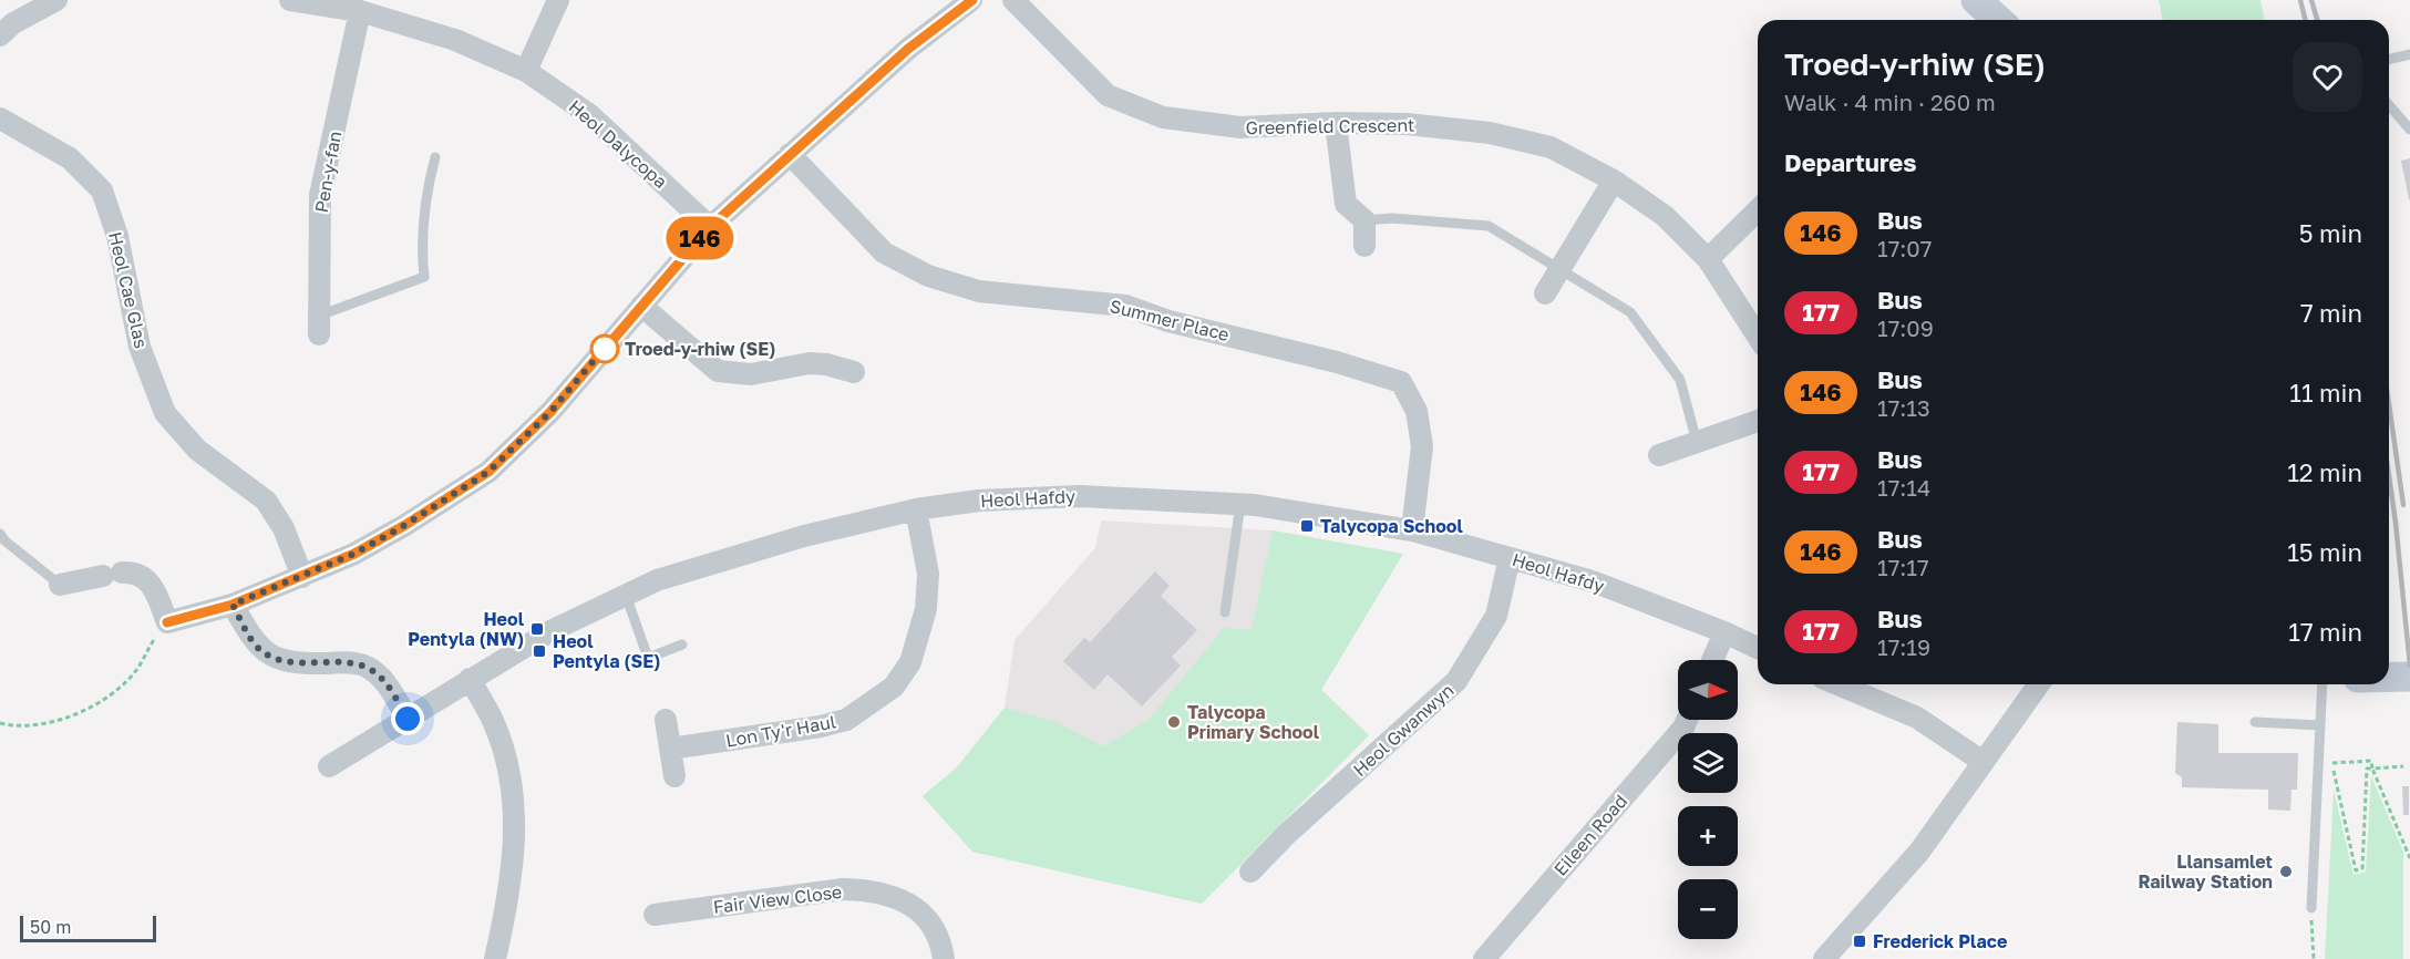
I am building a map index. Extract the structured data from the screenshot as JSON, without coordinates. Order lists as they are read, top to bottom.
{
  "streets": {
    "street": [
      "Greenfield Crescent",
      "Heol Dalycopa",
      "Pen-y-fan",
      "Heol Cae Glas",
      "Summer Place",
      "Heol Hafdy",
      "Heol Gwanwyn",
      "Lon Ty'r Haul",
      "Eileen Road",
      "Fair View Close"
    ]
  },
  "crossings": [
    ["Heol Dalycopa", "Pen-y-fan"],
    ["Summer Place", "Heol Hafdy"],
    ["Heol Hafdy", "Heol Gwanwyn"],
    ["Heol Hafdy", "Lon Ty'r Haul"]
  ],
  "places": {
    "other": ["Troed-y-rhiw (SE)", "Talycopa Primary School", "Llansamlet Railway Station"],
    "transit": [
      "Talycopa School",
      "Heol Pentyla (NW)",
      "Heol Pentyla (SE)",
      "Frederick Place"
    ]
  },
  "lines": ["bus line 146"],
  "scale_bar": "50 m",
  "north": "right",
  "page": {
    "on_map": "146",
    "heading": [
      ["Troed-y-rhiw (SE)", "Walk · 4 min · 260 m"],
      "Departures"
    ],
    "list": [
      {
        "mark": "146",
        "name": "Bus",
        "note": "17:07",
        "value": "5 min"
      },
      {
        "mark": "177",
        "name": "Bus",
        "note": "17:09",
        "value": "7 min"
      },
      {
        "mark": "146",
        "name": "Bus",
        "note": "17:13",
        "value": "11 min"
      },
      {
        "mark": "177",
        "name": "Bus",
        "note": "17:14",
        "value": "12 min"
      },
      {
        "mark": "146",
        "name": "Bus",
        "note": "17:17",
        "value": "15 min"
      },
      {
        "mark": "177",
        "name": "Bus",
        "note": "17:19",
        "value": "17 min"
      }
    ],
    "map_buttons": ["+", "−"],
    "scale": "50 m"
  }
}
